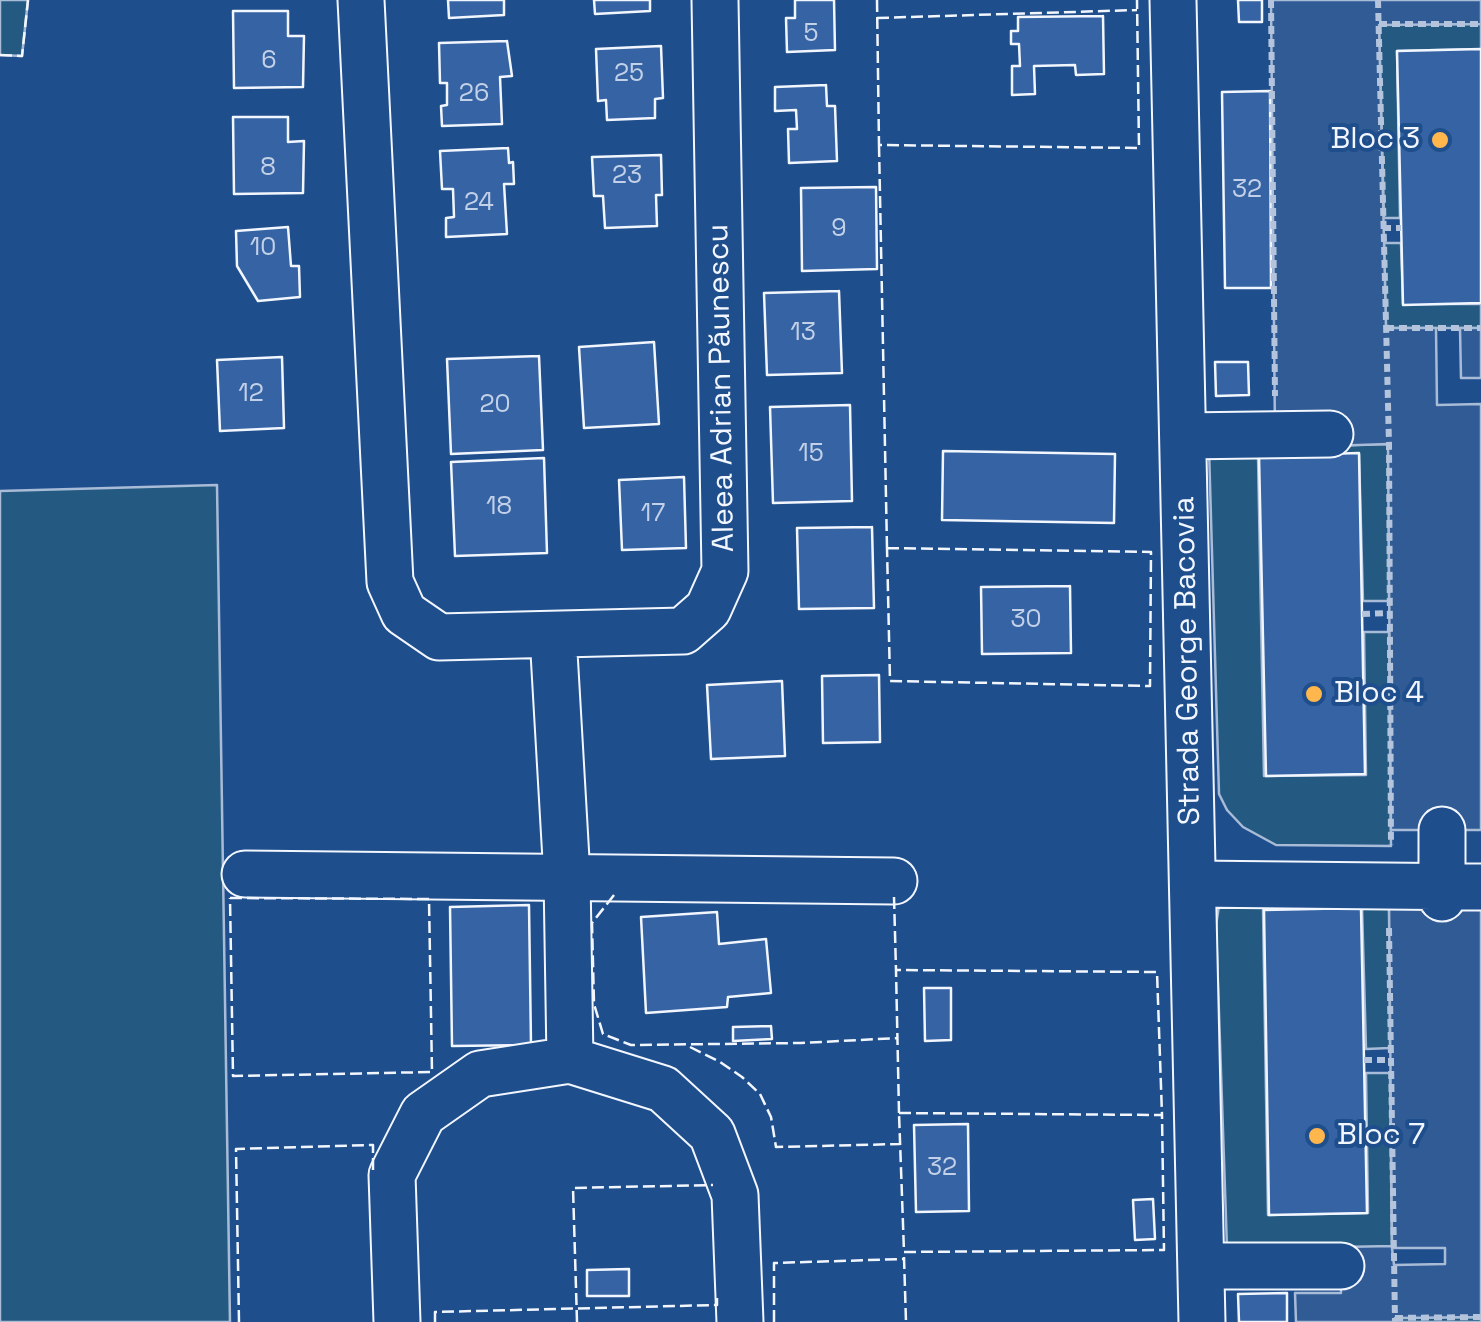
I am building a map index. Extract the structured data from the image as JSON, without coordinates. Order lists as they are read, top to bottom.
{
  "streets": {
    "street": ["Aleea Adrian Păunescu", "Strada George Bacovia"]
  },
  "places": ["Bloc 3", "Bloc 4", "Bloc 7"],
  "house_numbers": [
    "5",
    "6",
    "25",
    "26",
    "8",
    "23",
    "32",
    "24",
    "9",
    "10",
    "13",
    "12",
    "20",
    "15",
    "18",
    "17",
    "30",
    "32"
  ]
}
